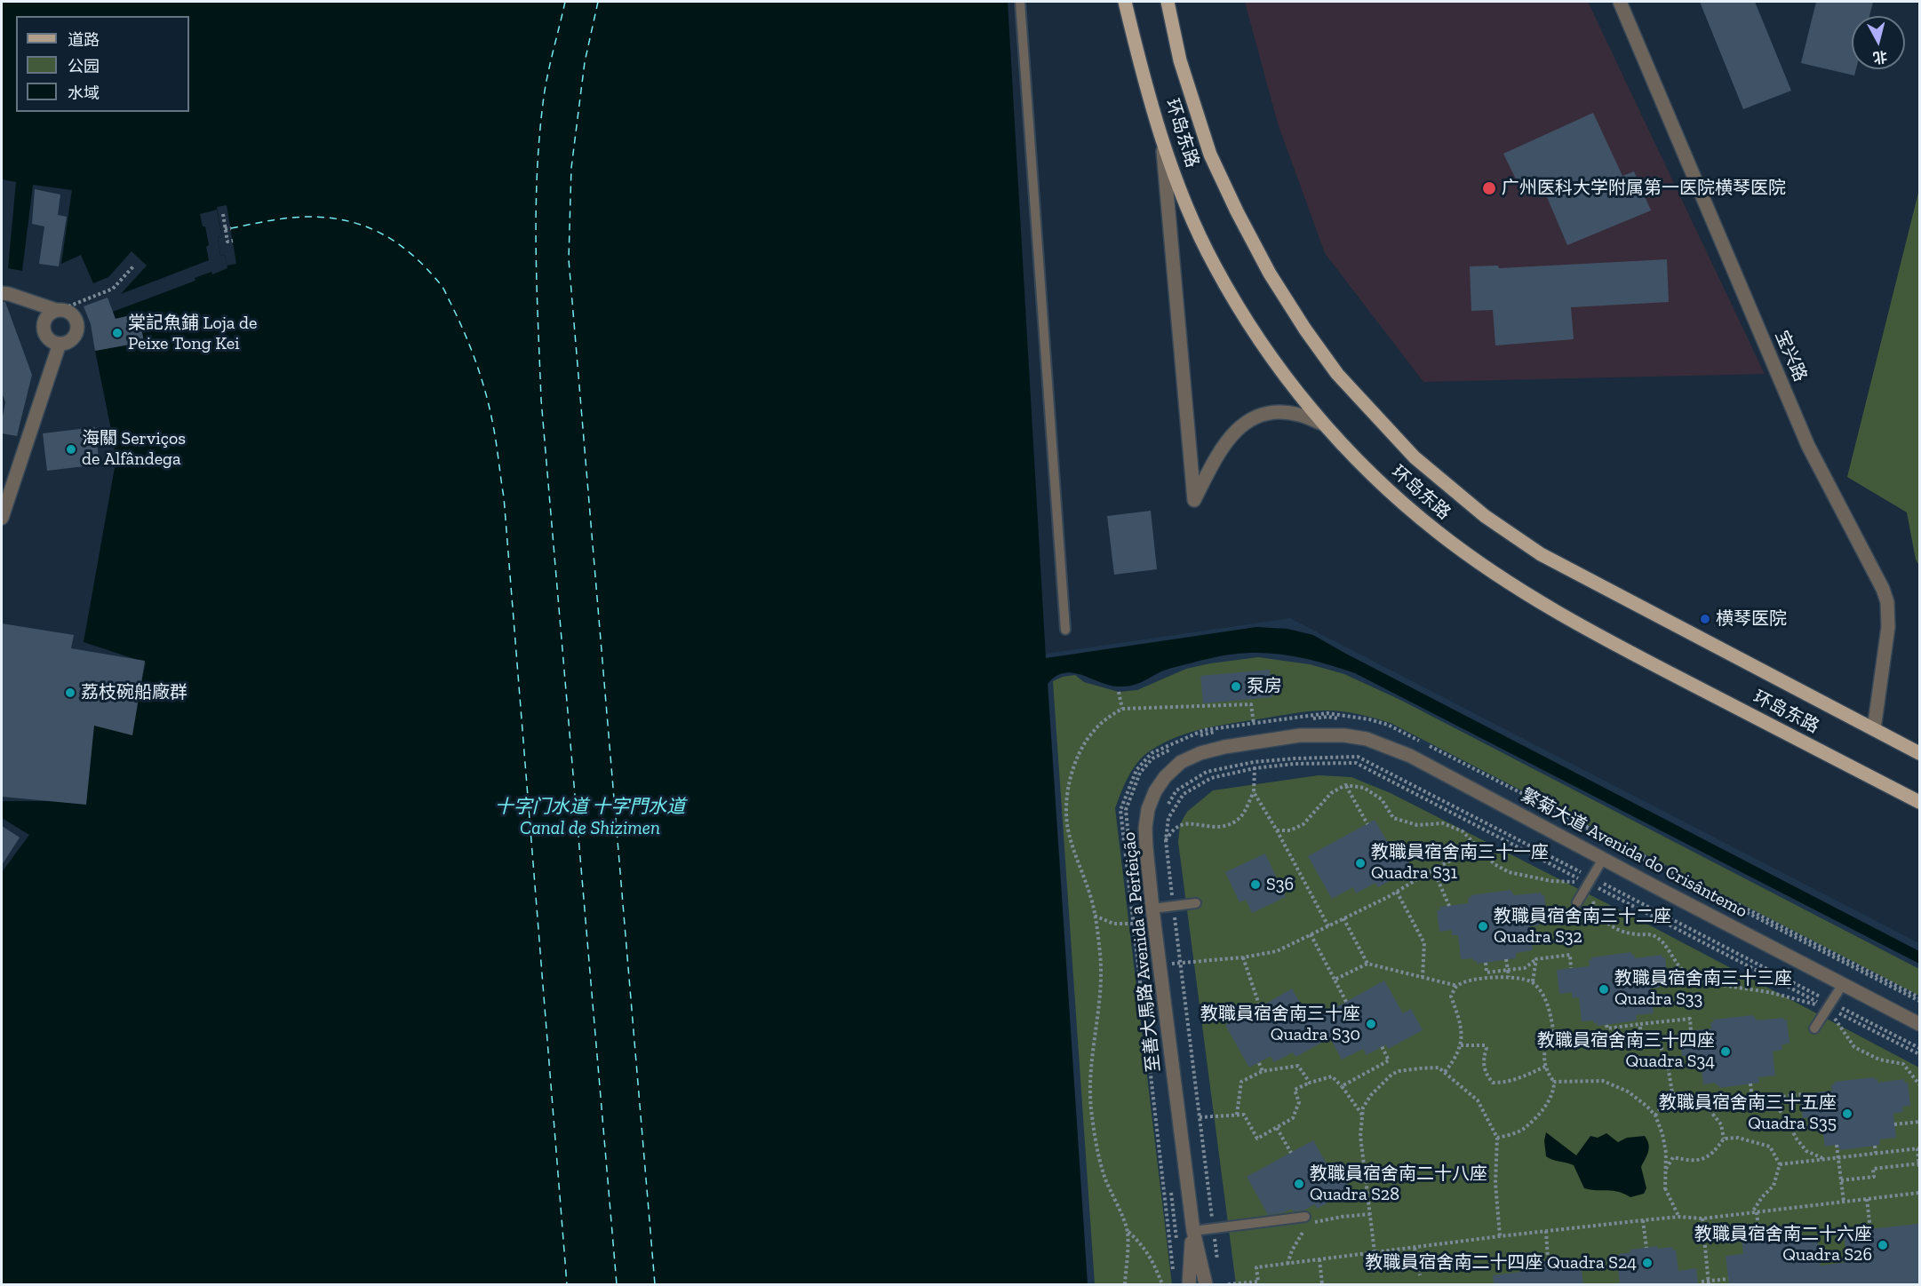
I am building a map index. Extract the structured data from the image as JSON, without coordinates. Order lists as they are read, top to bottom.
{
  "streets": {
    "main road": ["环岛东路"],
    "street": ["宝兴路", "繁菊大道 Avenida do Crisântemo", "至善大馬路 Avenida a Perfeição"]
  },
  "crossings": [
    ["环岛东路", "宝兴路"],
    ["繁菊大道 Avenida do Crisântemo", "至善大馬路 Avenida a Perfeição"]
  ],
  "water": ["十字门水道 十字門水道 Canal de Shizimen"],
  "places": [
    "广州医科大学附属第一医院横琴医院",
    "棠記魚鋪 Loja de Peixe Tong Kei",
    "海關 Serviços de Alfândega",
    "横琴医院",
    "泵房",
    "荔枝碗船廠群",
    "教職員宿舍南三十一座 Quadra S31",
    "S36",
    "教職員宿舍南三十二座 Quadra S32",
    "教職員宿舍南三十三座 Quadra S33",
    "教職員宿舍南三十座 Quadra S30",
    "教職員宿舍南三十四座 Quadra S34",
    "教職員宿舍南三十五座 Quadra S35",
    "教職員宿舍南二十八座 Quadra S28",
    "教職員宿舍南二十六座 Quadra S26",
    "教職員宿舍南二十四座 Quadra S24"
  ],
  "legend": ["道路", "公园", "水域"],
  "north": "bottom"
}
